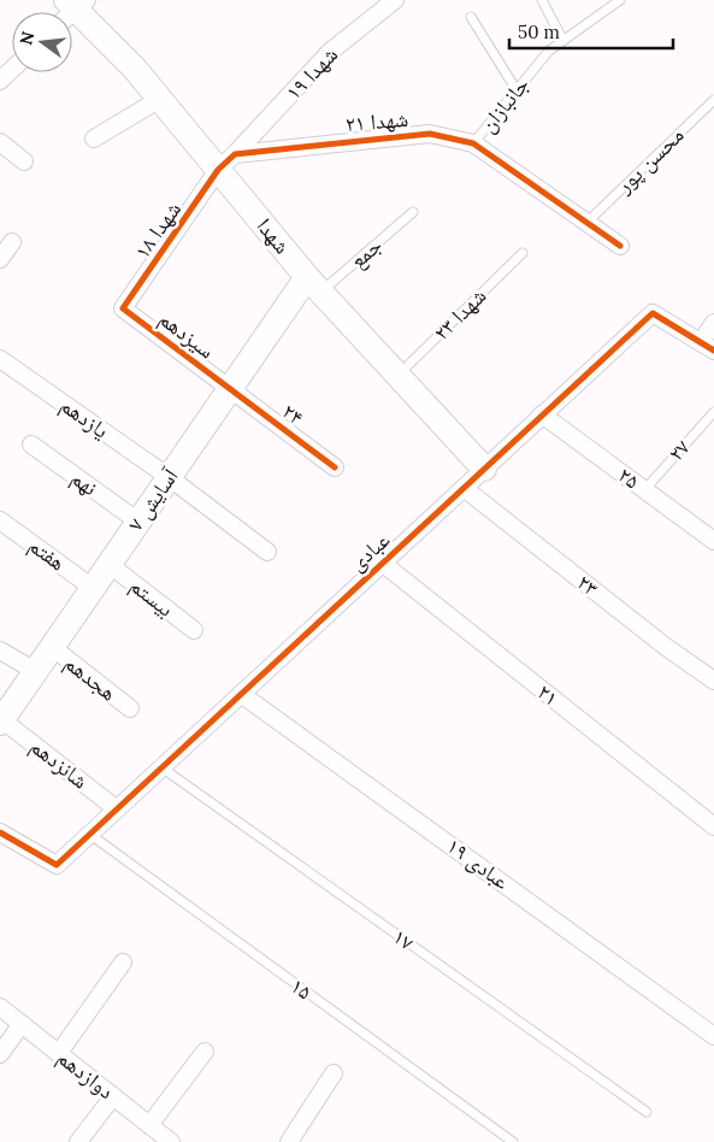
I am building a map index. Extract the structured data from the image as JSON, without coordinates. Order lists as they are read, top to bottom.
{
  "streets": {
    "street": [
      "شهدا ۱۹",
      "شهدا ۲۱",
      "شهدا ۱۸",
      "شهدا",
      "سیزدهم",
      "۲۴",
      "یازدهم",
      "۲۵",
      "نهم",
      "آسایش ۷",
      "عبادی",
      "هفتم",
      "۲۳",
      "بیستم",
      "هجدهم",
      "۲۱",
      "شانزدهم",
      "عبادی ۱۹",
      "دوازدهم"
    ],
    "lane": [
      "جانبازان",
      "محسن پور",
      "جمع",
      "شهدا ۲۳",
      "۲۷",
      "۱۷",
      "۱۵"
    ]
  },
  "crossings": [
    ["شهدا ۱۹", "شهدا ۲۱"],
    ["شهدا ۱۹", "شهدا ۱۸"],
    ["شهدا ۱۹", "شهدا"],
    ["جانبازان", "شهدا ۲۱"],
    ["شهدا ۲۱", "محسن پور"],
    ["شهدا ۲۱", "شهدا ۱۸"],
    ["شهدا ۲۱", "شهدا"],
    ["شهدا ۱۸", "شهدا"],
    ["شهدا ۱۸", "سیزدهم"],
    ["شهدا", "جمع"],
    ["شهدا", "شهدا ۲۳"],
    ["شهدا", "آسایش ۷"],
    ["شهدا", "عبادی"],
    ["جمع", "آسایش ۷"],
    ["سیزدهم", "۲۴"],
    ["سیزدهم", "آسایش ۷"],
    ["۲۴", "آسایش ۷"],
    ["یازدهم", "آسایش ۷"],
    ["۲۷", "۲۵"],
    ["۲۵", "عبادی"],
    ["نهم", "آسایش ۷"],
    ["آسایش ۷", "هفتم"],
    ["آسایش ۷", "بیستم"],
    ["آسایش ۷", "هجدهم"],
    ["آسایش ۷", "شانزدهم"],
    ["عبادی", "۲۳"],
    ["عبادی", "۲۱"],
    ["عبادی", "شانزدهم"],
    ["عبادی", "عبادی ۱۹"],
    ["عبادی", "۱۷"],
    ["عبادی", "۱۵"]
  ],
  "scale_bar": "50 m",
  "north": "left"
}
